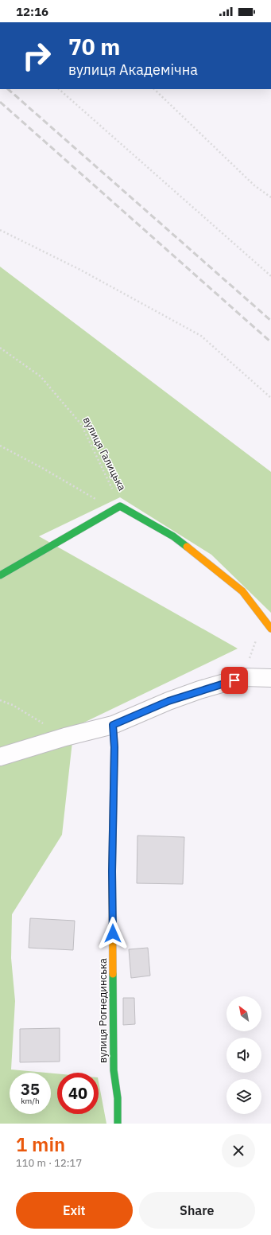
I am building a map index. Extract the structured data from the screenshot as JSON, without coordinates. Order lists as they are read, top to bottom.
{
  "streets": {
    "street": ["вулиця Галицька", "вулиця Рогнединська"]
  },
  "north": "top left",
  "page": {
    "status": "12:16",
    "turn": ["70 m", "вулиця Академічна"],
    "speed": "35 km/h",
    "limit": "40",
    "heading": ["1 min", "110 m · 12:17"],
    "buttons": ["Exit", "Share"]
  }
}
